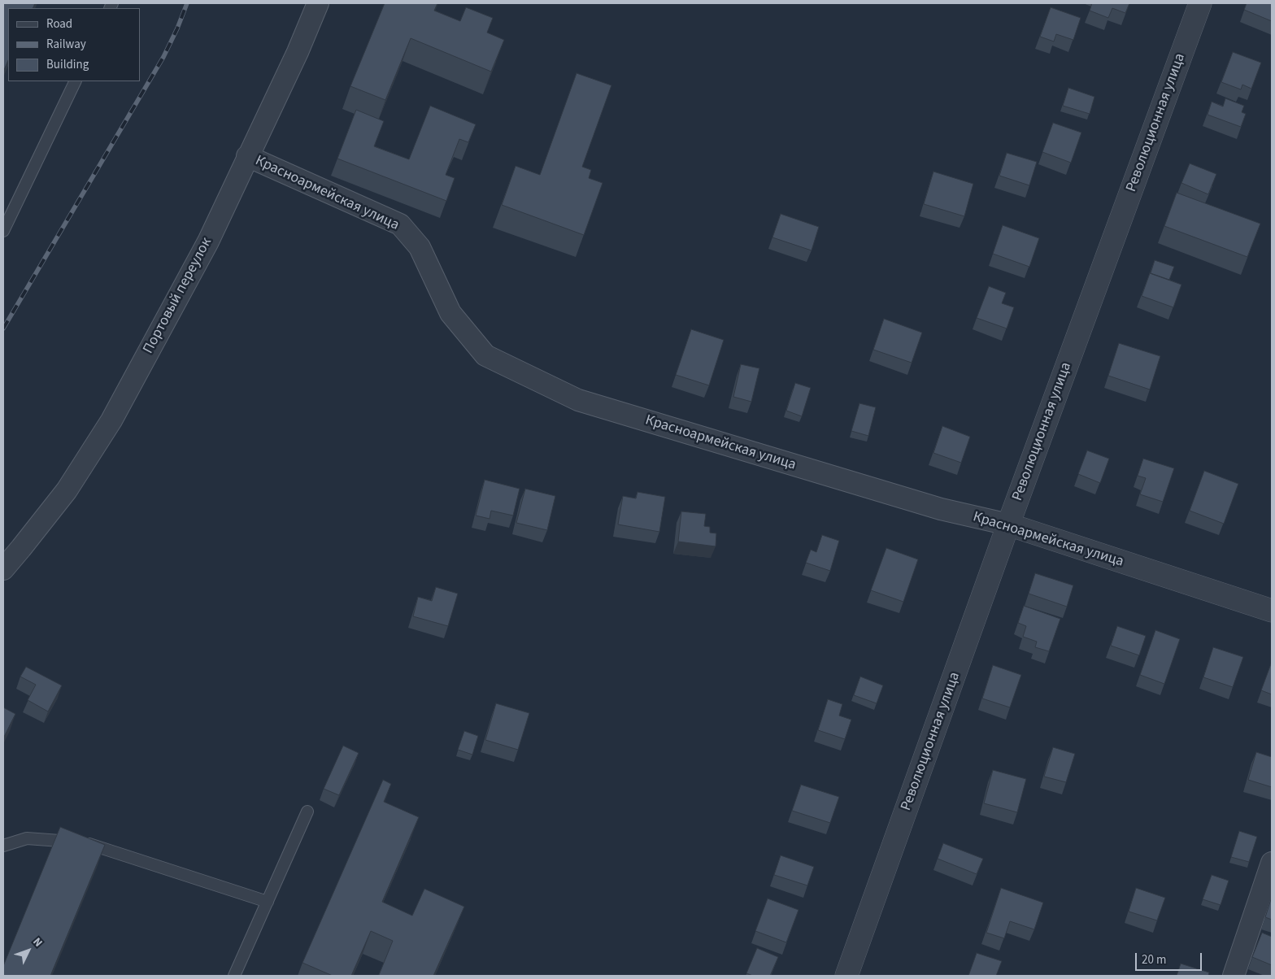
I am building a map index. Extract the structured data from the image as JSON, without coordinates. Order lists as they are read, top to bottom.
{
  "streets": {
    "street": ["Революционная улица", "Красноармейская улица", "Портовый переулок"]
  },
  "crossings": [
    ["Революционная улица", "Красноармейская улица"],
    ["Красноармейская улица", "Портовый переулок"]
  ],
  "legend": ["Road", "Railway", "Building"],
  "scale_bar": "20 m",
  "north": "top right"
}
